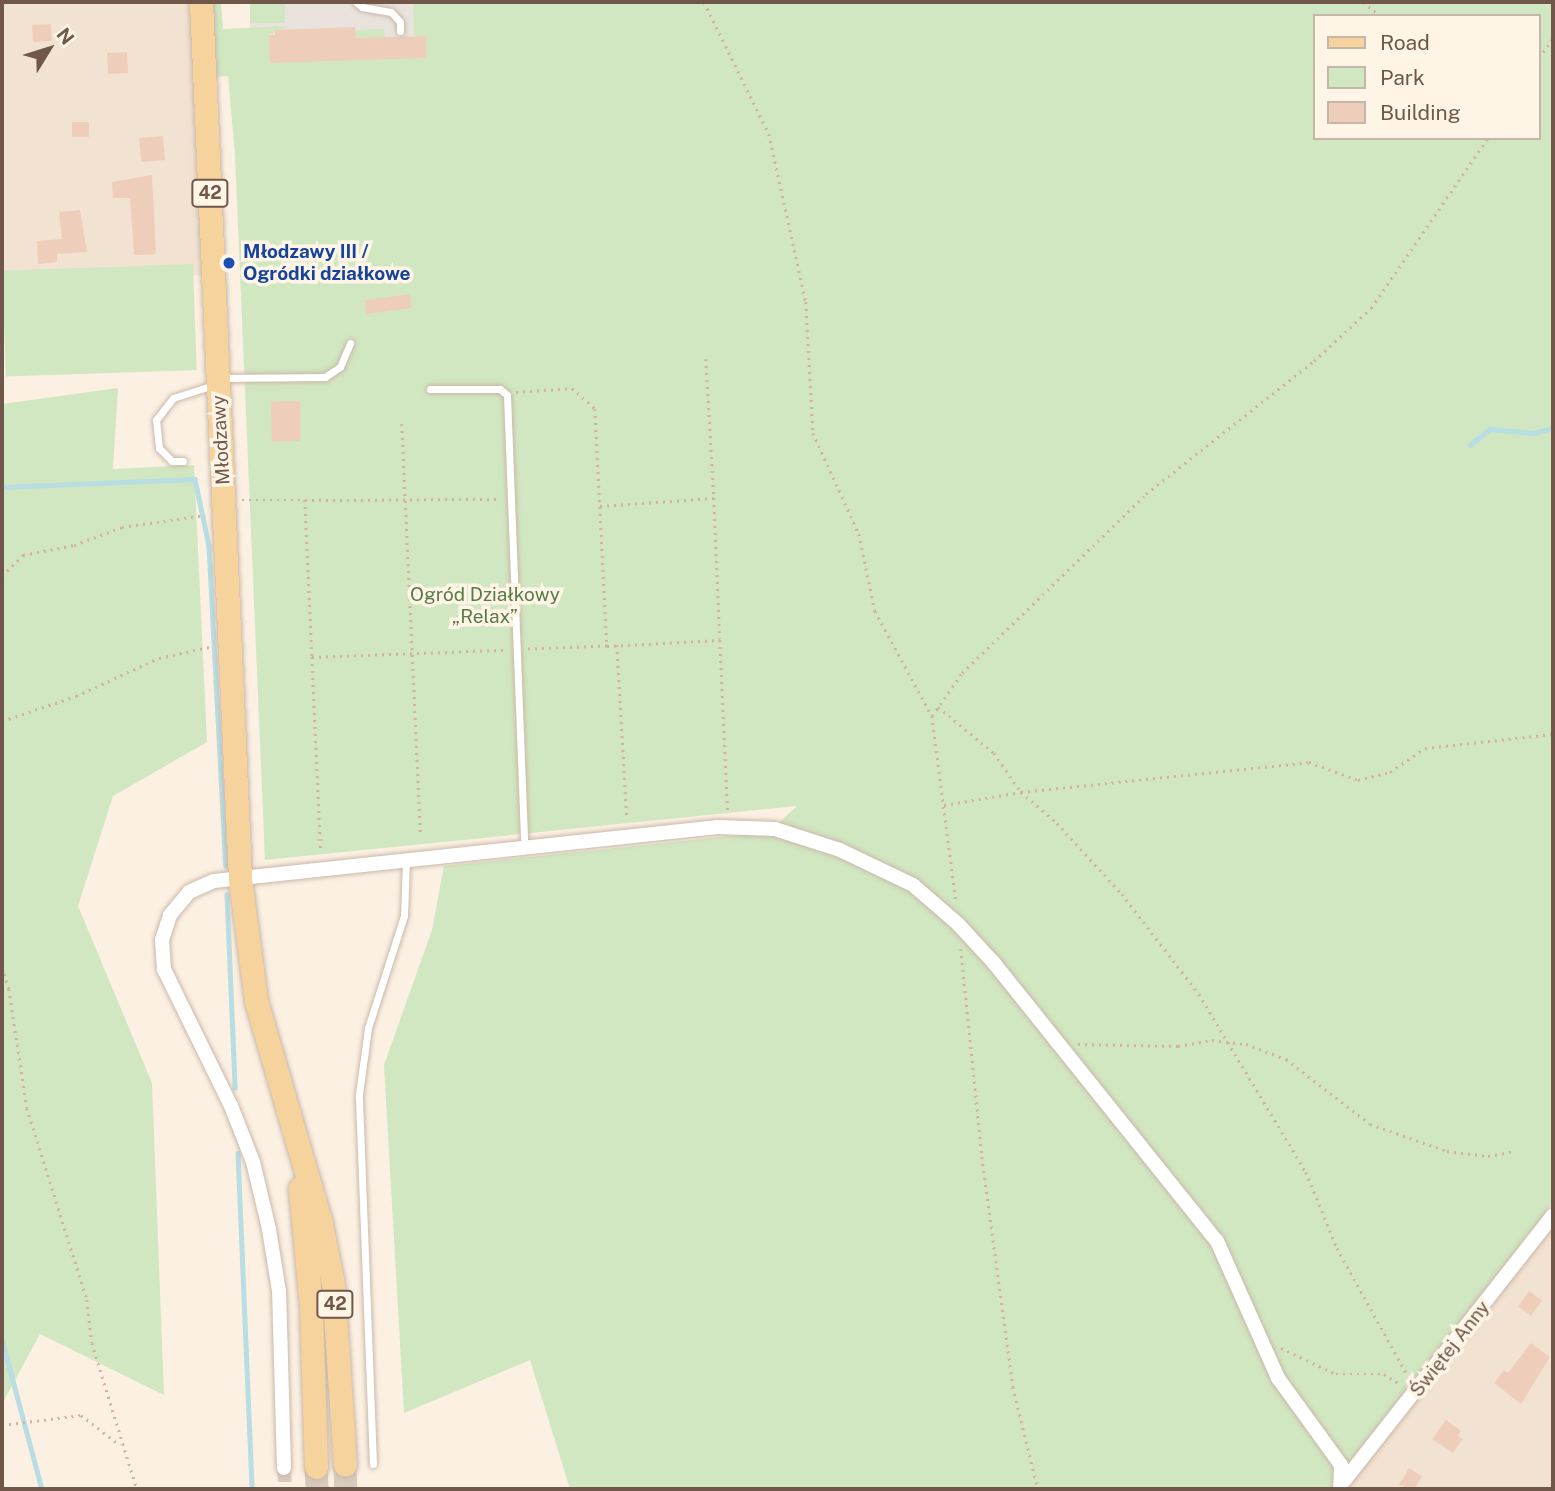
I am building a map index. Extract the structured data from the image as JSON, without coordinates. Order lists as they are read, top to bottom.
{
  "streets": {
    "main road": ["42", "Młodzawy"],
    "street": ["Świętej Anny"]
  },
  "crossings": [
    ["42", "Młodzawy"]
  ],
  "parks": ["Ogród Działkowy „Relax”"],
  "places": ["Młodzawy III / Ogródki działkowe"],
  "legend": ["Road", "Park", "Building"],
  "north": "top right"
}
